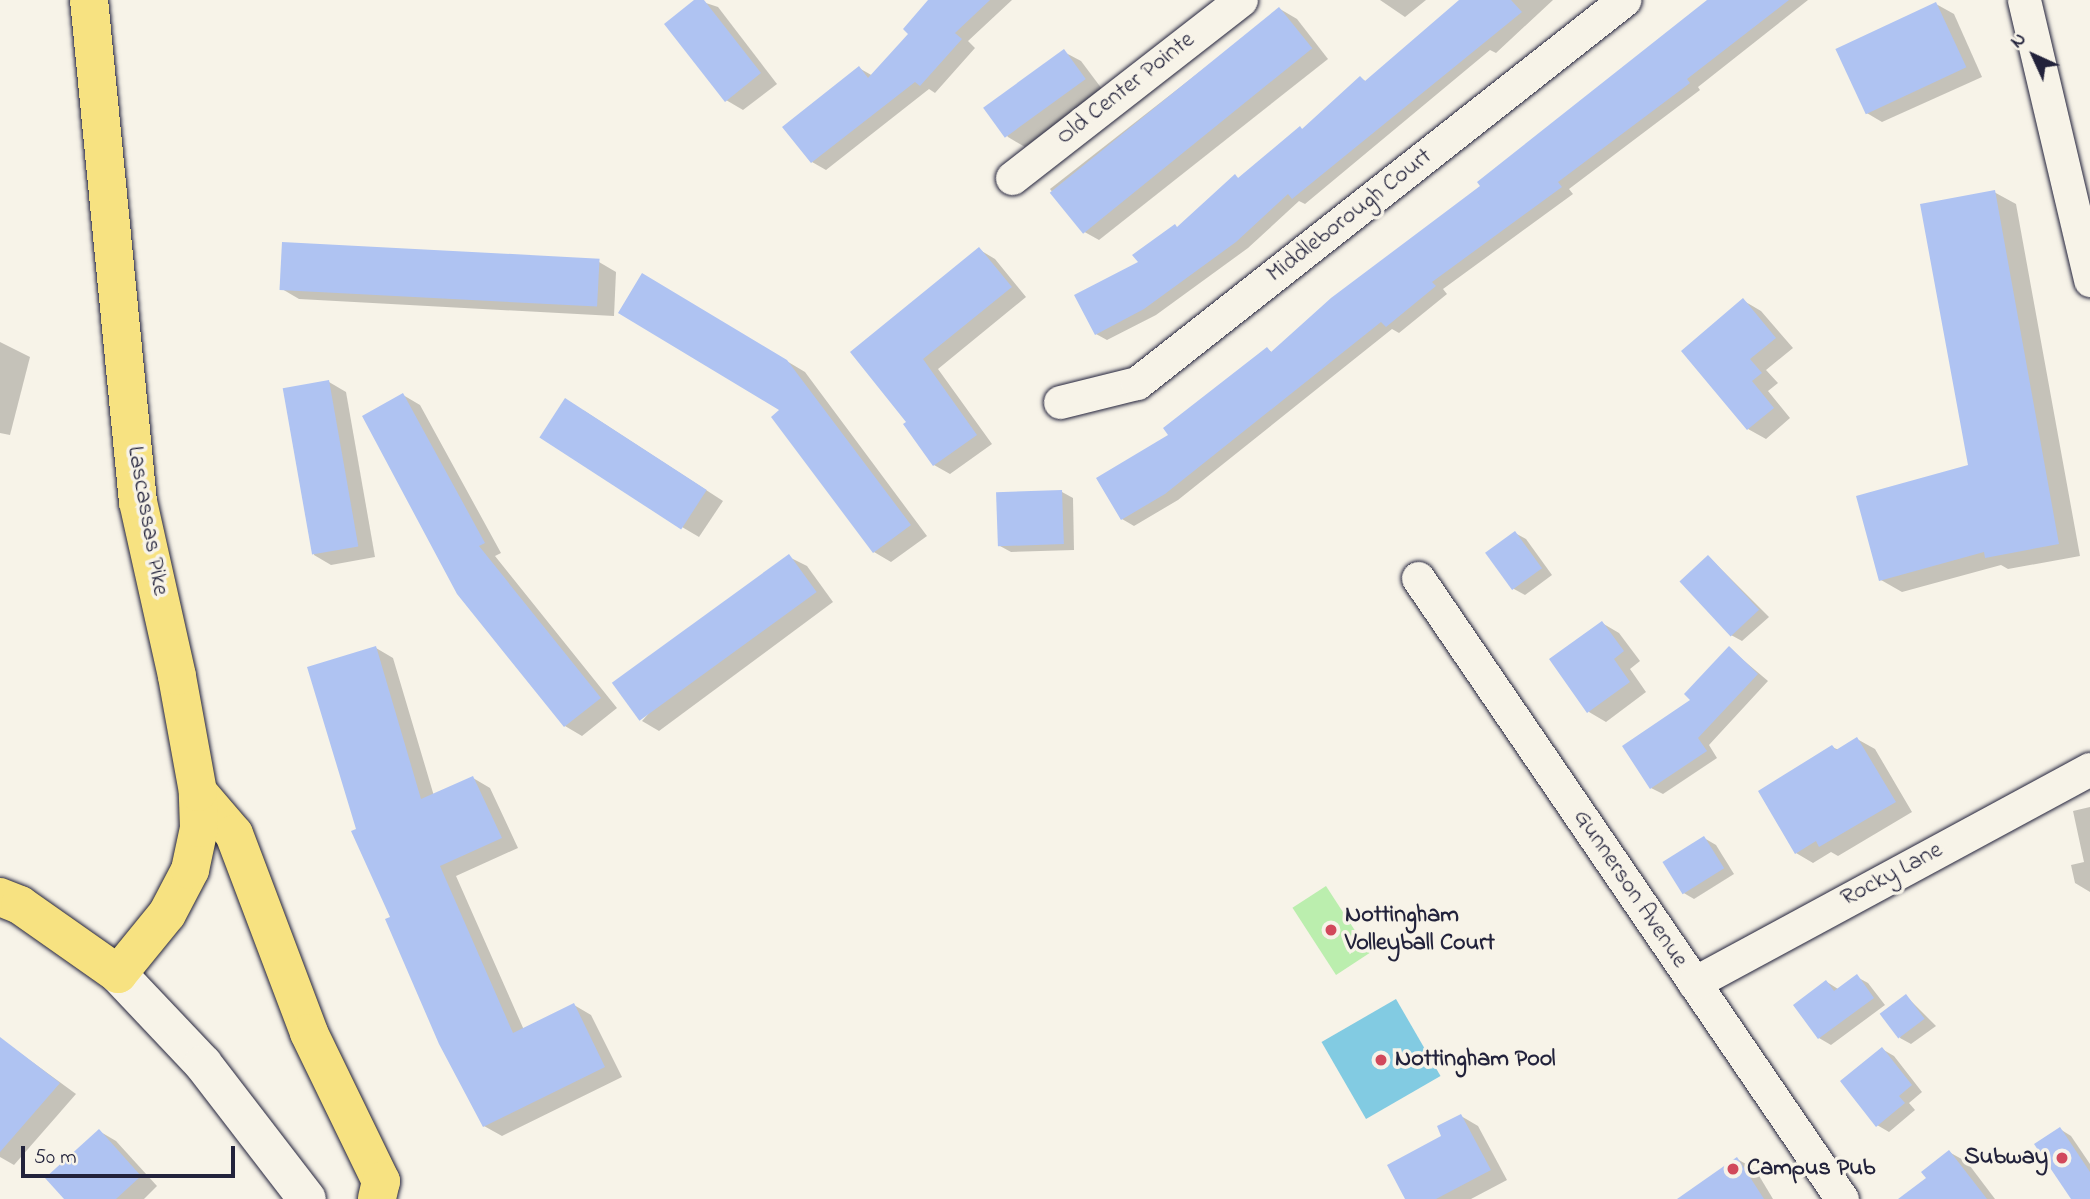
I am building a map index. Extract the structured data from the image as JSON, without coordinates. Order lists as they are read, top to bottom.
{
  "streets": {
    "main road": ["Lascassas Pike"],
    "street": [
      "Old Center Pointe",
      "Middleborough Court",
      "Rocky Lane",
      "Gunnerson Avenue"
    ]
  },
  "crossings": [
    ["Rocky Lane", "Gunnerson Avenue"]
  ],
  "places": [
    "Nottingham Volleyball Court",
    "Nottingham Pool",
    "Subway",
    "Campus Pub"
  ],
  "scale_bar": "50 m",
  "north": "top left"
}
